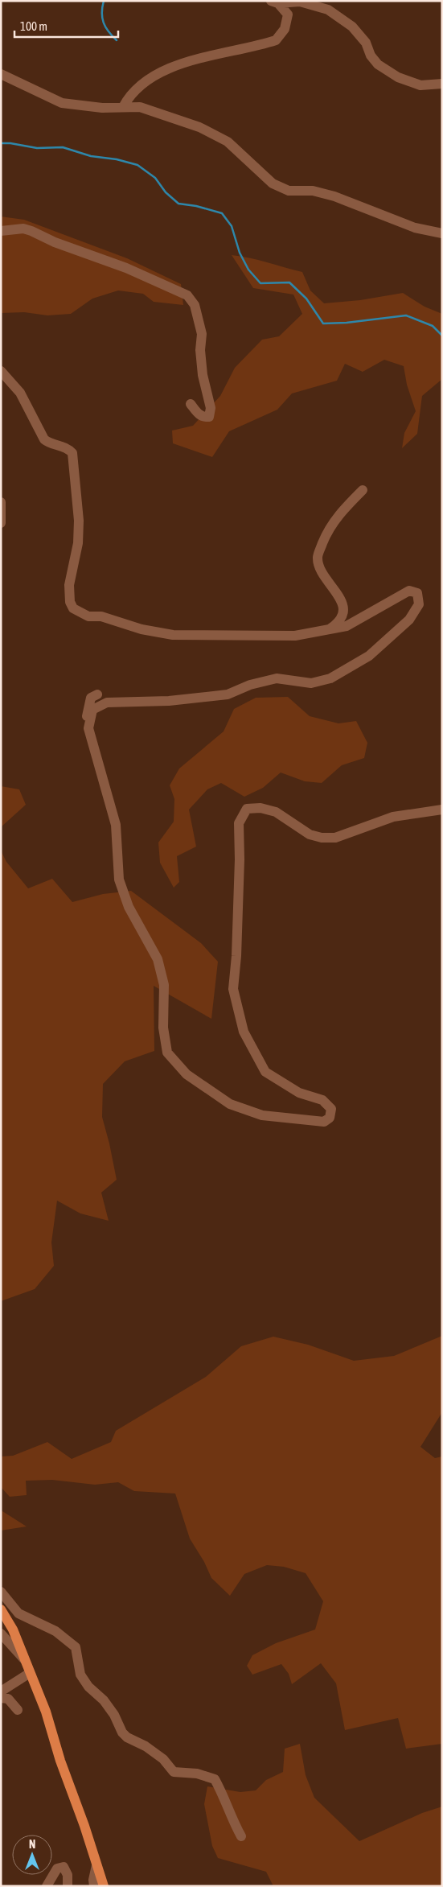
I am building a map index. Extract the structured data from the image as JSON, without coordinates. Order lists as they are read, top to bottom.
{
  "scale_bar": "100 m",
  "north": "top"
}
